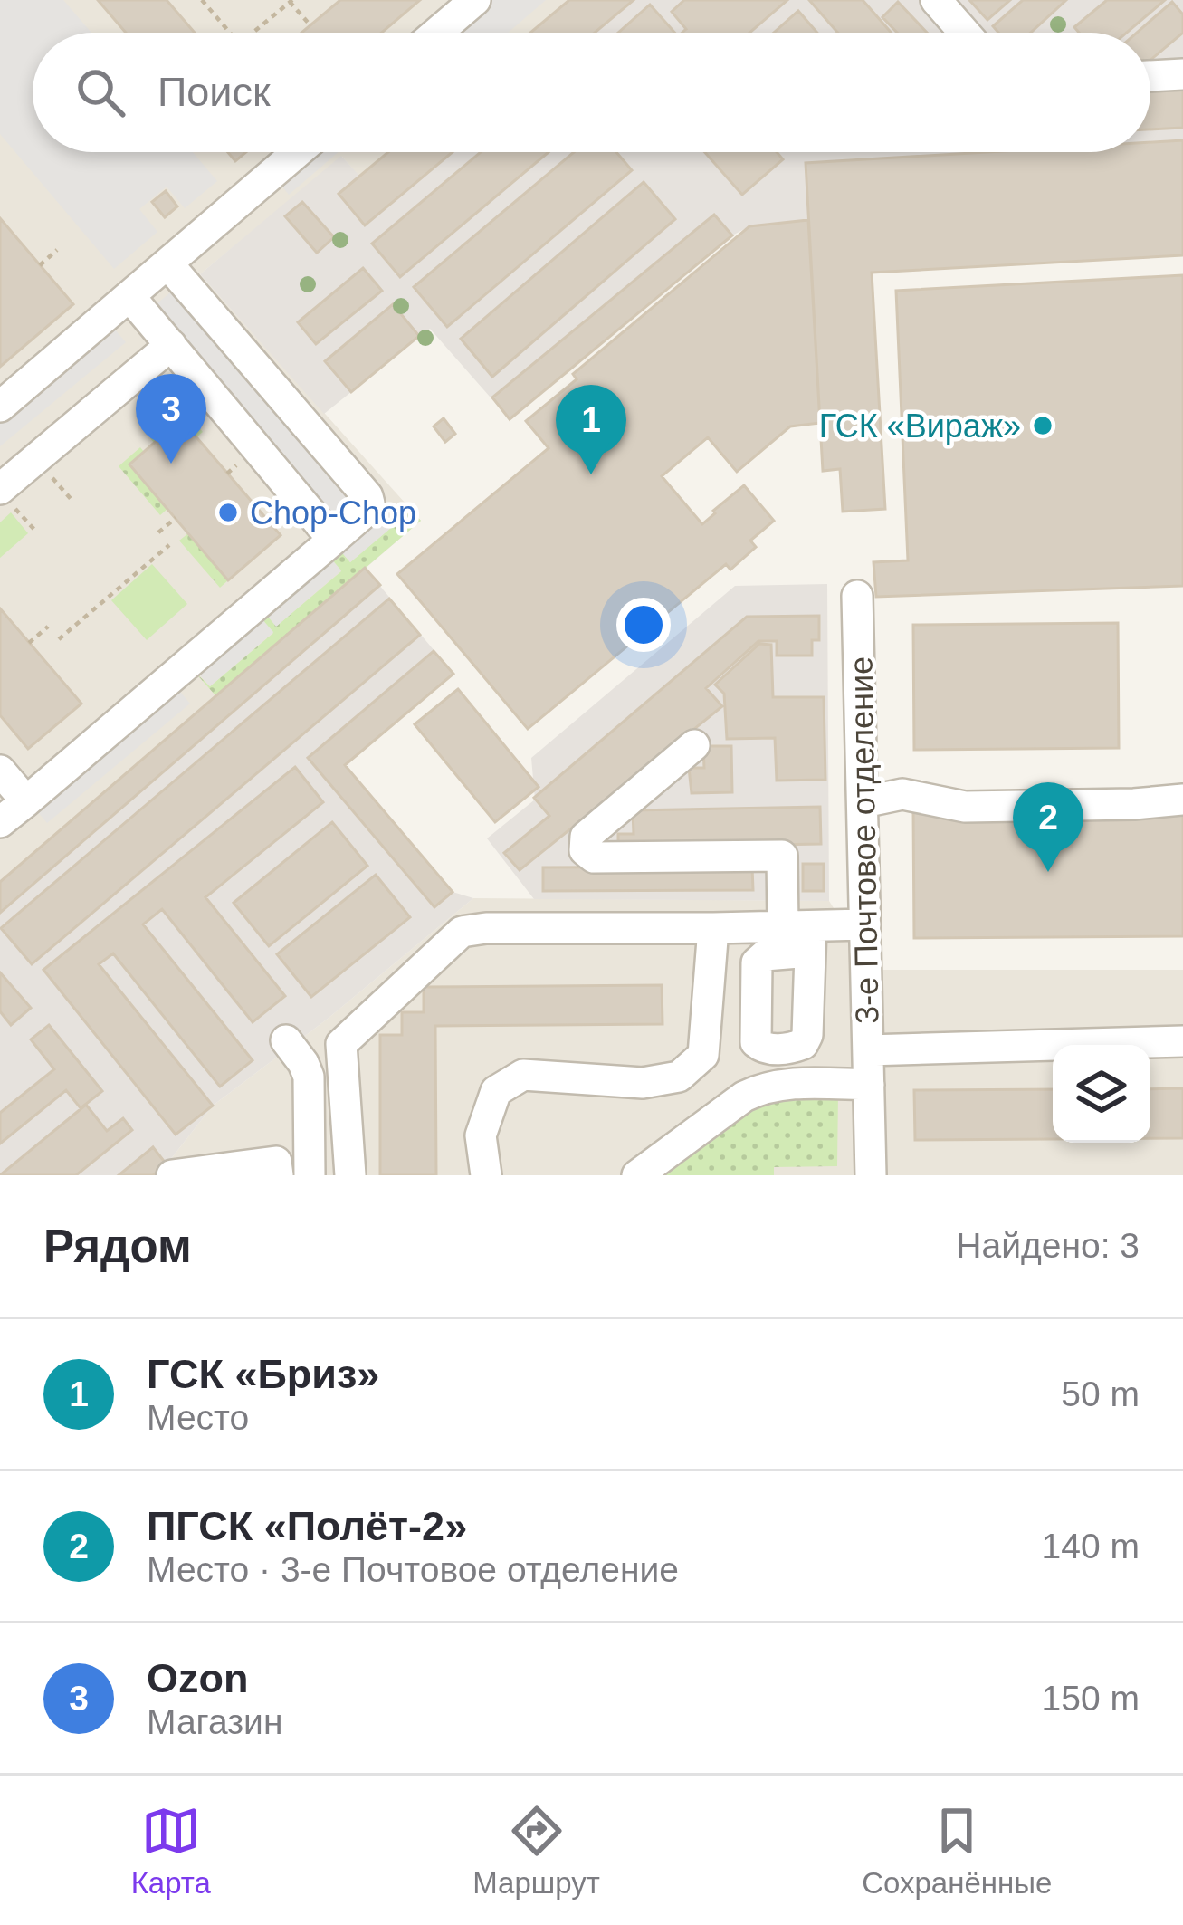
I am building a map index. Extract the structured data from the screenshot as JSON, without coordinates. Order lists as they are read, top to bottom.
{
  "streets": {
    "street": ["3-е Почтовое отделение"]
  },
  "places": ["ГСК «Вираж»", "Chop-Chop"],
  "page": {
    "search": "Поиск",
    "pins": ["3", "1", "2"],
    "heading": ["Рядом", "Найдено: 3"],
    "list": [
      {
        "mark": "1",
        "name": "ГСК «Бриз»",
        "note": "Место",
        "value": "50 m"
      },
      {
        "mark": "2",
        "name": "ПГСК «Полёт-2»",
        "note": "Место · 3-е Почтовое отделение",
        "value": "140 m"
      },
      {
        "mark": "3",
        "name": "Ozon",
        "note": "Магазин",
        "value": "150 m"
      }
    ],
    "nav": ["Карта", "Маршрут", "Сохранённые"]
  }
}
